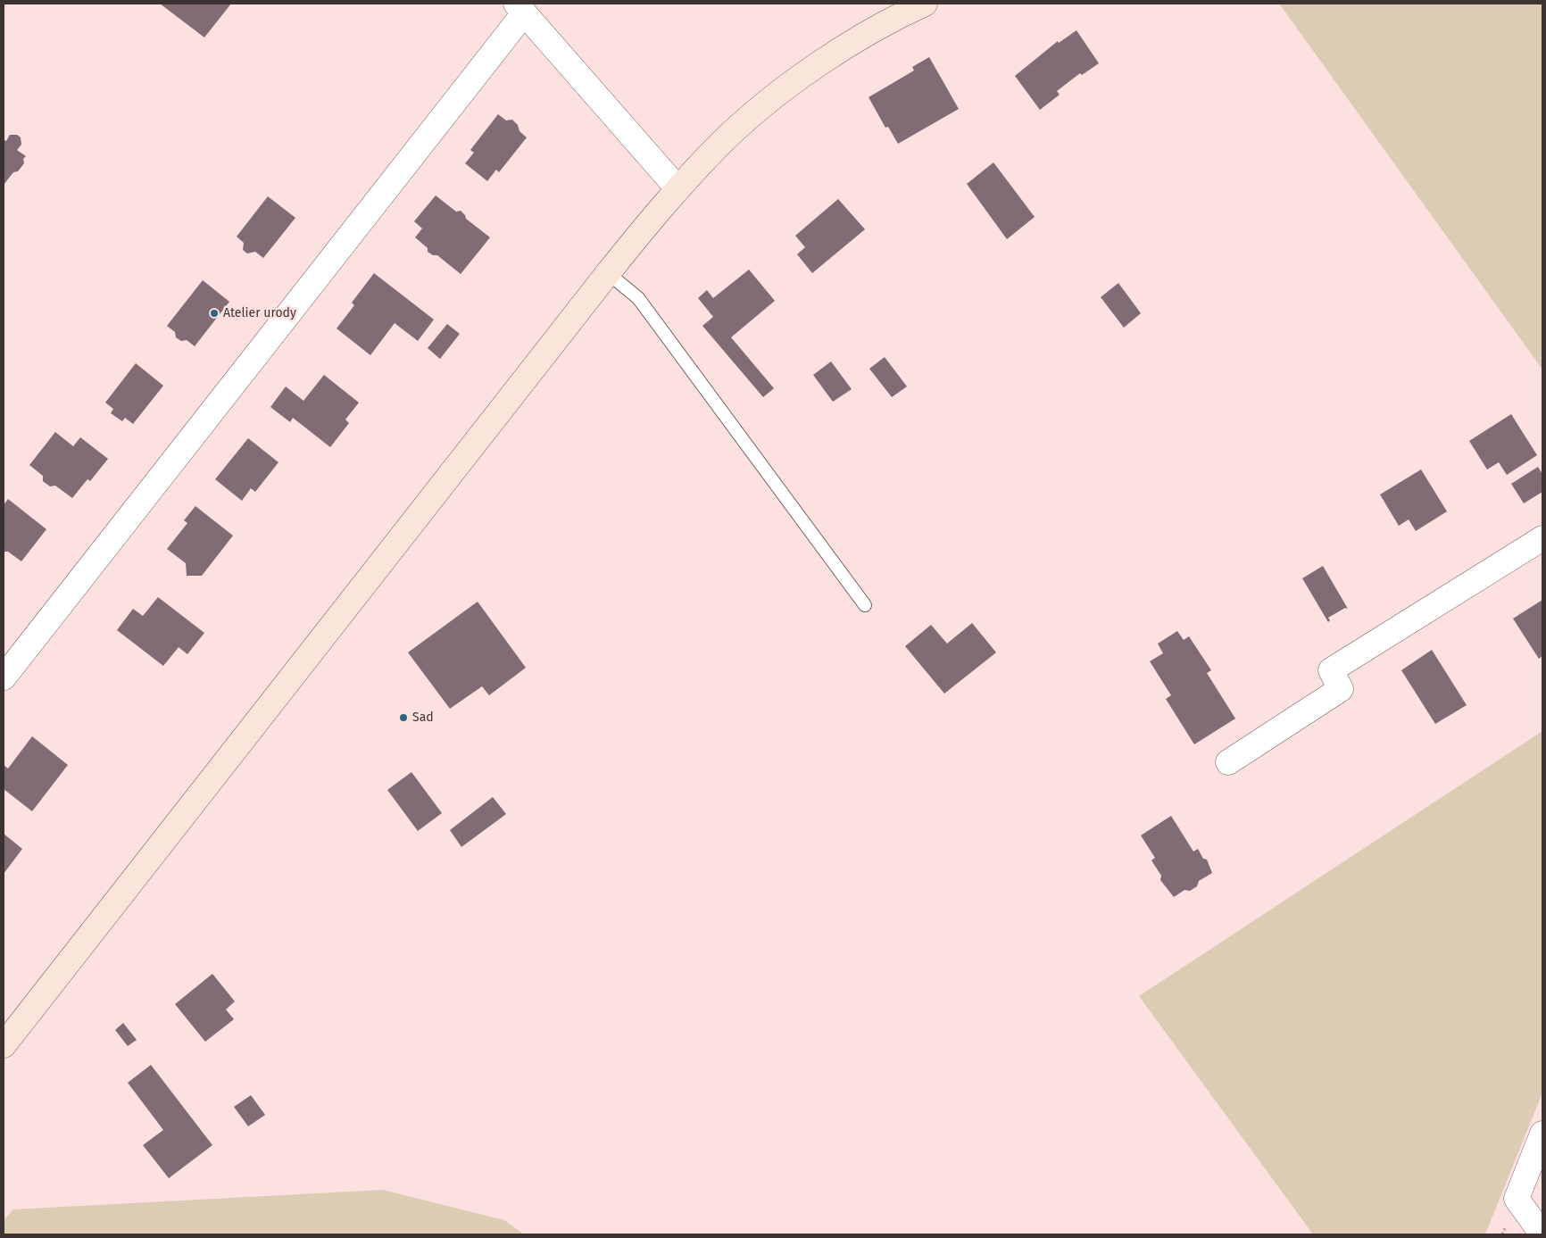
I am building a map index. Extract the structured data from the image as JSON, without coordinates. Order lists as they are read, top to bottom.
{
  "places": ["Atelier urody", "Sad"]
}
